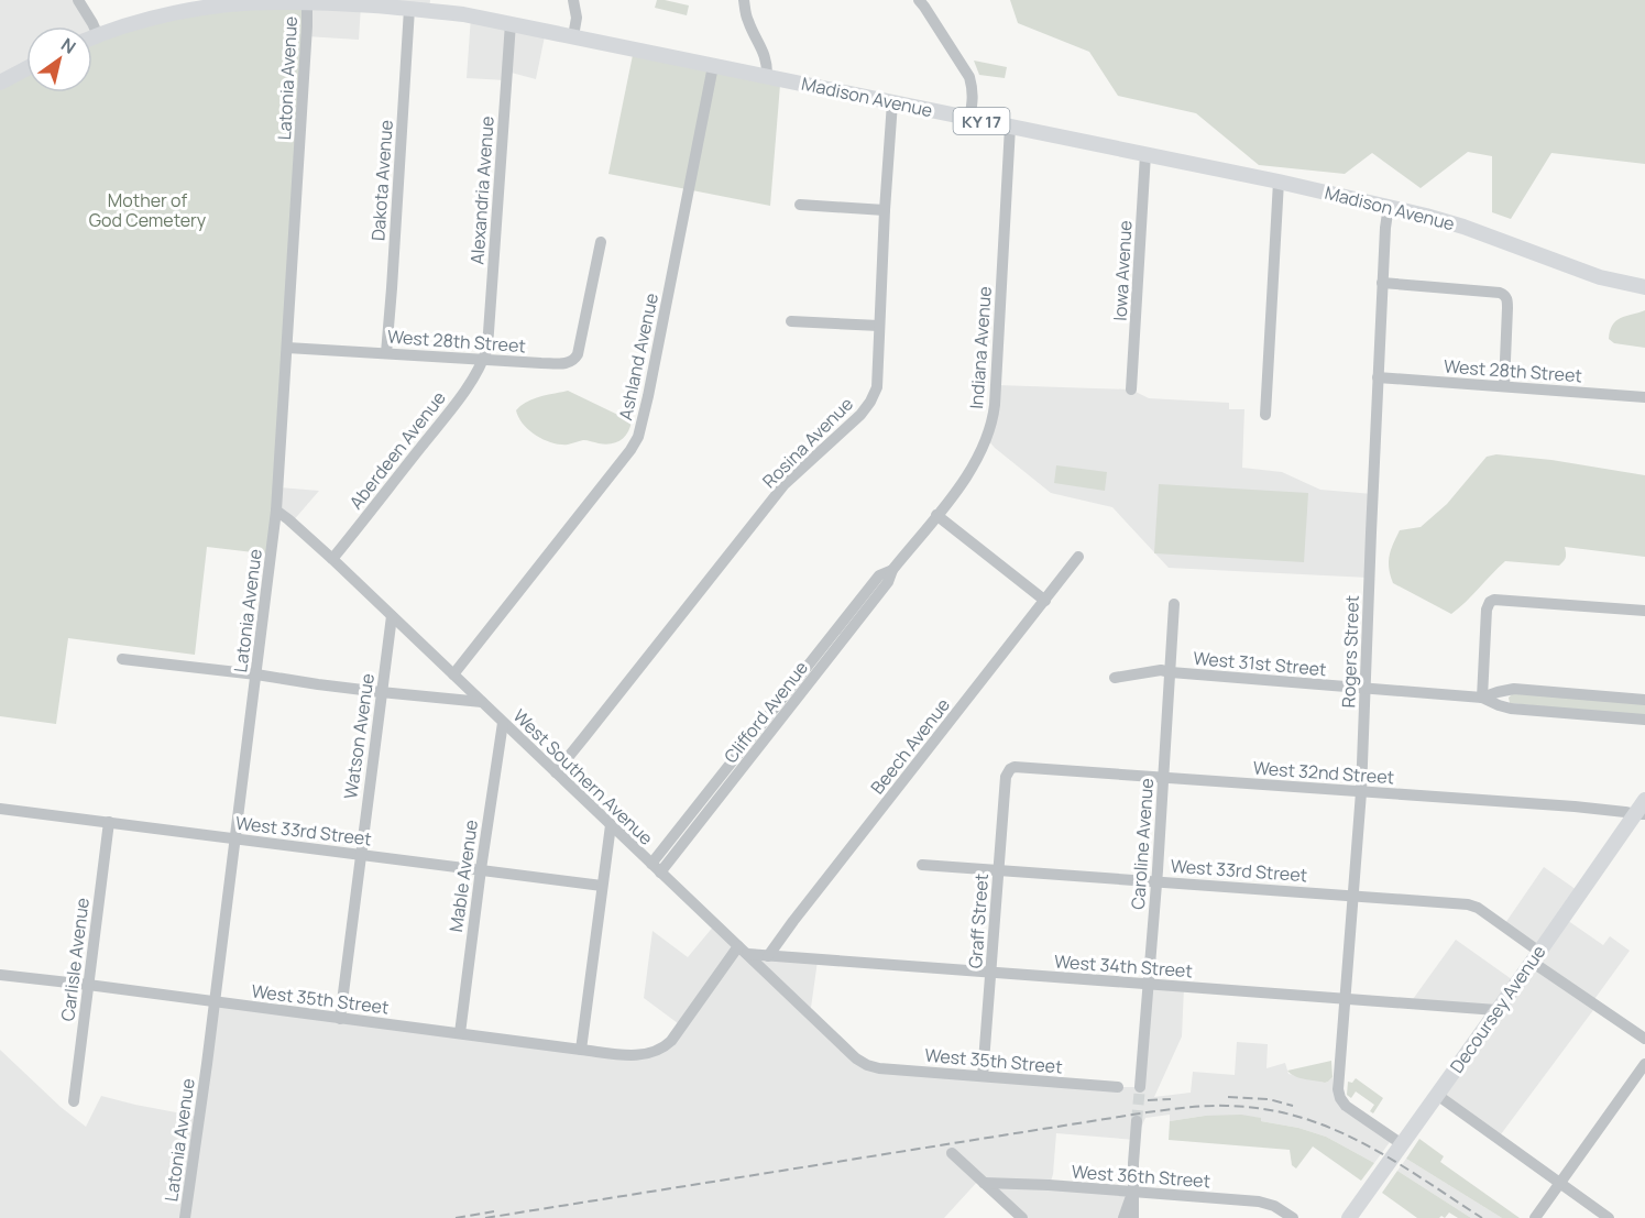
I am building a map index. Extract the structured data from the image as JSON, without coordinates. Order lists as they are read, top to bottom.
{
  "streets": {
    "main road": ["Madison Avenue", "KY 17", "Decoursey Avenue"],
    "street": [
      "Latonia Avenue",
      "Dakota Avenue",
      "Alexandria Avenue",
      "Iowa Avenue",
      "West 28th Street",
      "Indiana Avenue",
      "Ashland Avenue",
      "Rosina Avenue",
      "Aberdeen Avenue",
      "Rogers Street",
      "West 31st Street",
      "Clifford Avenue",
      "Watson Avenue",
      "Beech Avenue",
      "West 32nd Street",
      "West Southern Avenue",
      "West 33rd Street",
      "Caroline Avenue",
      "Mable Avenue",
      "Graff Street",
      "Carlisle Avenue",
      "West 34th Street",
      "West 35th Street",
      "West 36th Street"
    ]
  },
  "crossings": [
    ["Latonia Avenue", "Madison Avenue"],
    ["Latonia Avenue", "West 28th Street"],
    ["Latonia Avenue", "West Southern Avenue"],
    ["Latonia Avenue", "West 33rd Street"],
    ["Latonia Avenue", "West 35th Street"],
    ["Madison Avenue", "Dakota Avenue"],
    ["Madison Avenue", "Alexandria Avenue"],
    ["Madison Avenue", "Iowa Avenue"],
    ["Madison Avenue", "Indiana Avenue"],
    ["Madison Avenue", "Ashland Avenue"],
    ["Madison Avenue", "Rosina Avenue"],
    ["Madison Avenue", "Rogers Street"],
    ["Dakota Avenue", "West 28th Street"],
    ["Alexandria Avenue", "West 28th Street"],
    ["Alexandria Avenue", "Aberdeen Avenue"],
    ["West 28th Street", "Aberdeen Avenue"],
    ["West 28th Street", "Rogers Street"],
    ["Indiana Avenue", "Clifford Avenue"],
    ["Ashland Avenue", "West Southern Avenue"],
    ["Rosina Avenue", "West Southern Avenue"],
    ["Aberdeen Avenue", "West Southern Avenue"],
    ["Rogers Street", "West 31st Street"],
    ["Rogers Street", "West 32nd Street"],
    ["Rogers Street", "West 33rd Street"],
    ["Rogers Street", "West 34th Street"],
    ["Rogers Street", "Decoursey Avenue"],
    ["West 31st Street", "Caroline Avenue"],
    ["Clifford Avenue", "West Southern Avenue"],
    ["Watson Avenue", "West Southern Avenue"],
    ["Watson Avenue", "West 33rd Street"],
    ["Watson Avenue", "West 35th Street"],
    ["Beech Avenue", "West 34th Street"],
    ["West 32nd Street", "Caroline Avenue"],
    ["West 32nd Street", "Graff Street"],
    ["West 32nd Street", "Decoursey Avenue"],
    ["West Southern Avenue", "Mable Avenue"],
    ["West Southern Avenue", "West 34th Street"],
    ["West Southern Avenue", "West 35th Street"],
    ["West 33rd Street", "Caroline Avenue"],
    ["West 33rd Street", "Mable Avenue"],
    ["West 33rd Street", "Graff Street"],
    ["West 33rd Street", "Carlisle Avenue"],
    ["West 33rd Street", "Decoursey Avenue"],
    ["Caroline Avenue", "West 34th Street"],
    ["Mable Avenue", "West 35th Street"],
    ["Graff Street", "West 34th Street"],
    ["Graff Street", "West 35th Street"],
    ["Carlisle Avenue", "West 35th Street"],
    ["West 34th Street", "West 35th Street"],
    ["West 34th Street", "Decoursey Avenue"]
  ],
  "parks": ["Mother of God Cemetery"],
  "north": "top right"
}
